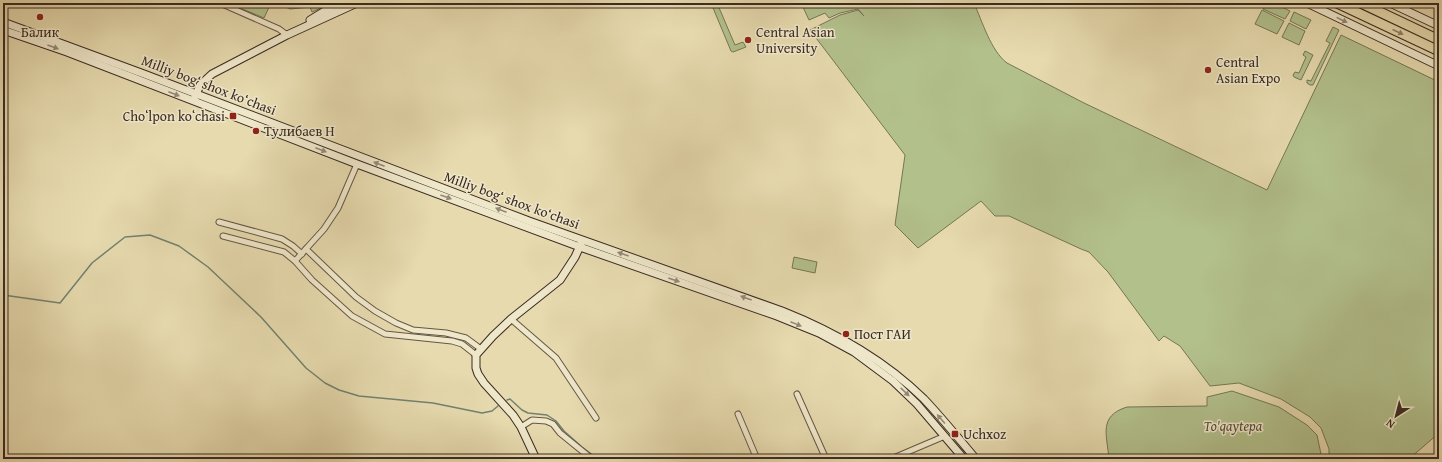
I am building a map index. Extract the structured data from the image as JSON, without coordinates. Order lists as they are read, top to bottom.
{
  "streets": {
    "main road": ["Milliy bog‘ shox ko‘chasi"]
  },
  "parks": ["To'qaytepa"],
  "places": {
    "other": [
      "Балик",
      "Central Asian University",
      "Central Asian Expo",
      "Тулибаев Н",
      "Пост ГАИ"
    ],
    "transit": ["Choʻlpon koʻchasi", "Uchxoz"]
  },
  "north": "bottom left"
}
